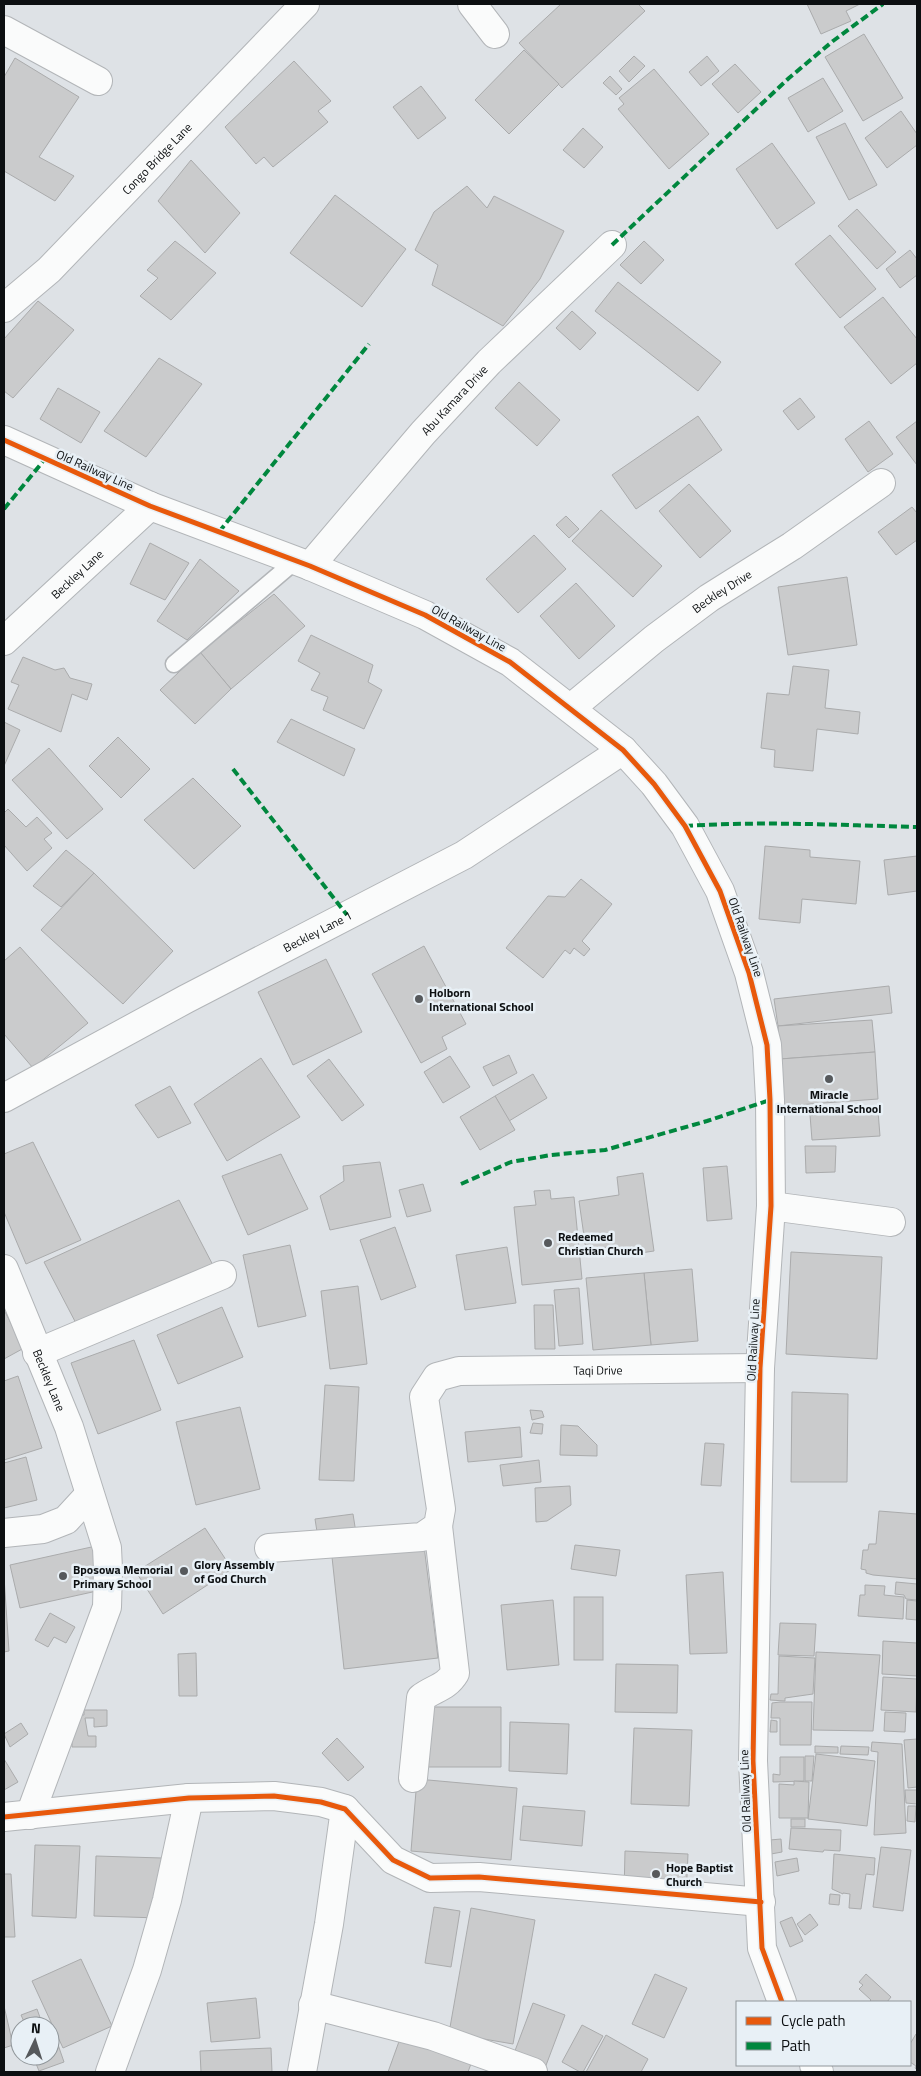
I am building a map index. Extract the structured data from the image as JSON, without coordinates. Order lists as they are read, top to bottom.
{
  "streets": {
    "street": [
      "Congo Bridge Lane",
      "Abu Kamara Drive",
      "Old Railway Line",
      "Beckley Lane",
      "Beckley Drive",
      "Beckley Lane 1",
      "Taqi Drive"
    ]
  },
  "crossings": [
    ["Abu Kamara Drive", "Old Railway Line"],
    ["Old Railway Line", "Beckley Lane"],
    ["Old Railway Line", "Beckley Drive"],
    ["Old Railway Line", "Beckley Lane 1"],
    ["Old Railway Line", "Taqi Drive"]
  ],
  "places": [
    "Holborn International School",
    "Miracle International School",
    "Redeemed Christian Church",
    "Glory Assembly of God Church",
    "Bposowa Memorial Primary School",
    "Hope Baptist Church"
  ],
  "legend": ["Cycle path", "Path"],
  "north": "top"
}
